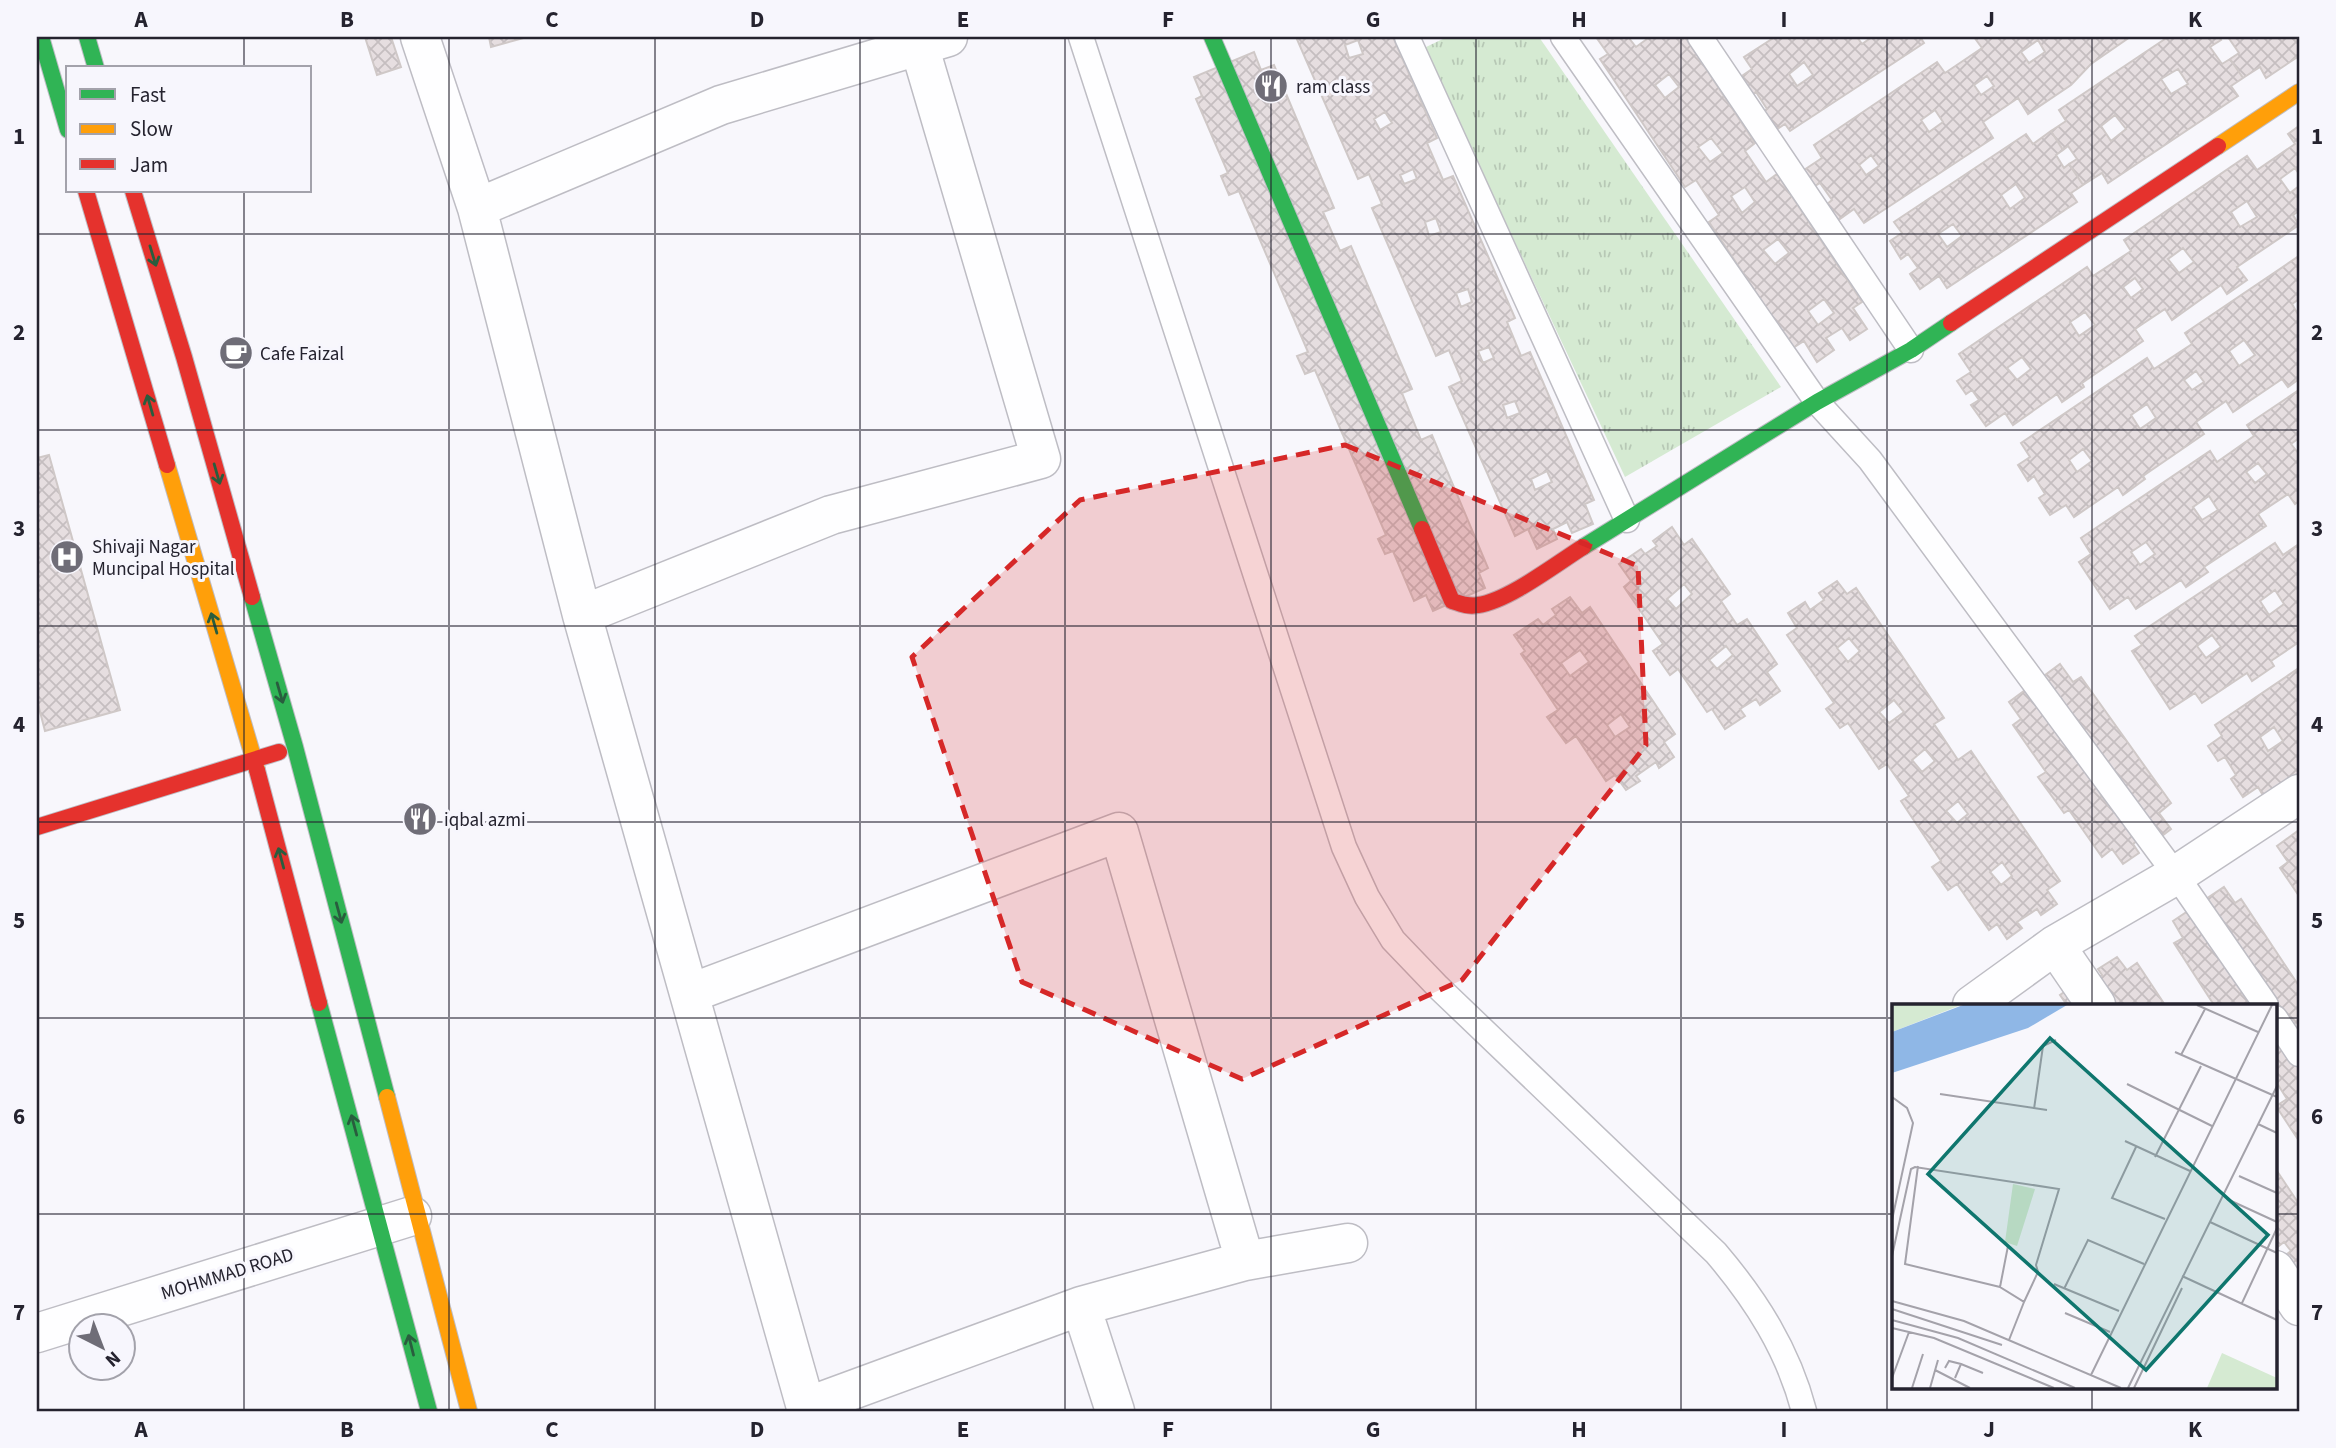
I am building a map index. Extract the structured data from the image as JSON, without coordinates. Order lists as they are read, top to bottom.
{
  "streets": {
    "street": ["MOHMMAD ROAD"]
  },
  "places": {
    "restaurant": ["ram class", "iqbal azmi"],
    "cafe": ["Cafe Faizal"],
    "hospital": ["Shivaji Nagar Muncipal Hospital"]
  },
  "legend": ["Fast", "Slow", "Jam"],
  "north": "bottom right",
  "grid": {
    "columns": [
      "A",
      "B",
      "C",
      "D",
      "E",
      "F",
      "G",
      "H",
      "I",
      "J",
      "K"
    ],
    "rows": [
      "1",
      "2",
      "3",
      "4",
      "5",
      "6",
      "7"
    ]
  }
}
